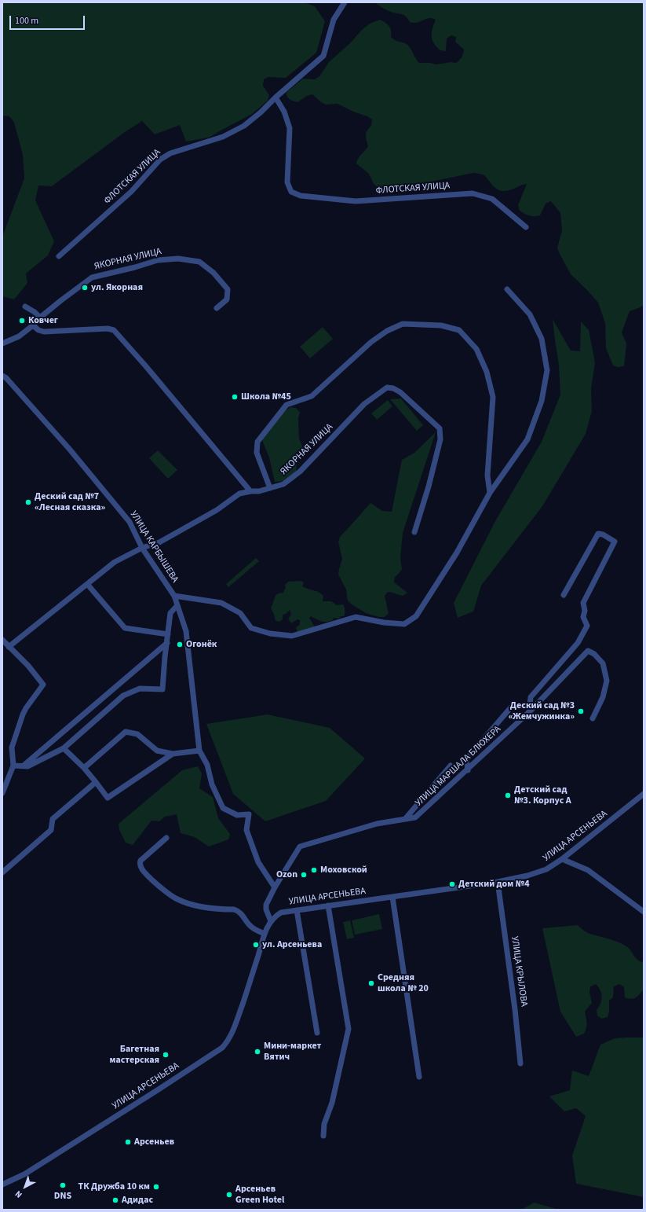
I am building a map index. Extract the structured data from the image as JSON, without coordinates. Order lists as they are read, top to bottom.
{
  "streets": {
    "street": [
      "ФЛОТСКАЯ УЛИЦА",
      "ЯКОРНАЯ УЛИЦА",
      "УЛИЦА КАРБЫШЕВА",
      "УЛИЦА МАРШАЛА БЛЮХЕРА",
      "УЛИЦА АРСЕНЬЕВА",
      "УЛИЦА КРЫЛОВА"
    ]
  },
  "crossings": [
    ["ЯКОРНАЯ УЛИЦА", "УЛИЦА КАРБЫШЕВА"],
    ["УЛИЦА МАРШАЛА БЛЮХЕРА", "УЛИЦА АРСЕНЬЕВА"],
    ["УЛИЦА АРСЕНЬЕВА", "УЛИЦА КРЫЛОВА"]
  ],
  "places": [
    "ул. Якорная",
    "Ковчег",
    "Школа №45",
    "Деский сад №7 «Лесная сказка»",
    "Огонёк",
    "Деский сад №3 «Жемчужинка»",
    "Детский сад №3. Корпус А",
    "Моховской",
    "Ozon",
    "Детский дом №4",
    "ул. Арсеньева",
    "Средняя школа № 20",
    "Мини-маркет Вятич",
    "Багетная мастерская",
    "Арсеньев",
    "DNS",
    "ТК Дружба 10 км",
    "Арсеньев Green Hotel",
    "Адидас"
  ],
  "scale_bar": "100 m",
  "north": "bottom left"
}
